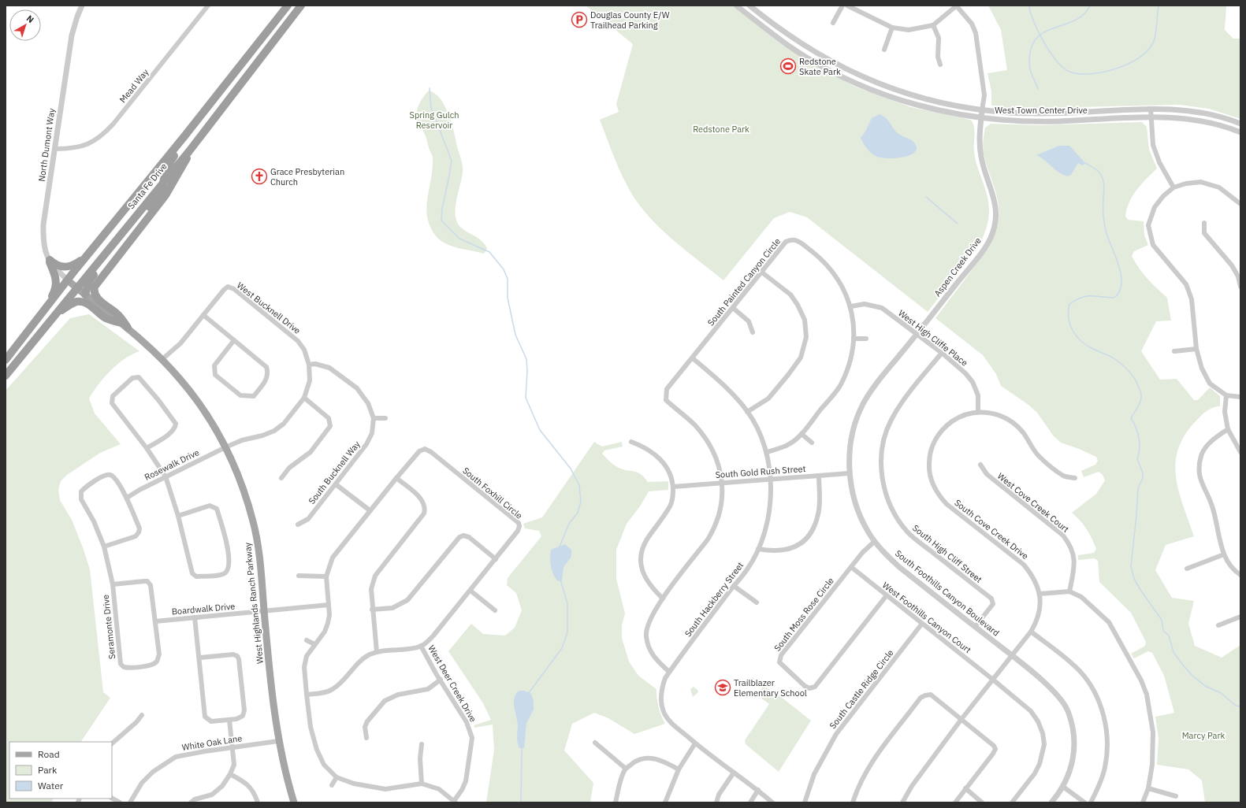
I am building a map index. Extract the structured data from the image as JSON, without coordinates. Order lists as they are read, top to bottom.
{
  "streets": {
    "highway": ["Santa Fe Drive"],
    "main road": ["West Highlands Ranch Parkway"],
    "street": [
      "Mead Way",
      "West Town Center Drive",
      "North Dumont Way",
      "Aspen Creek Drive",
      "South Painted Canyon Circle",
      "West Bucknell Drive",
      "West High Cliffe Place",
      "Rosewalk Drive",
      "South Gold Rush Street",
      "South Bucknell Way",
      "South Foxhill Circle",
      "West Cove Creek Court",
      "South Cove Creek Drive",
      "South High Cliff Street",
      "South Foothills Canyon Boulevard",
      "South Hackberry Street",
      "Boardwalk Drive",
      "South Moss Rose Circle",
      "West Foothills Canyon Court",
      "Seramonte Drive",
      "West Deer Creek Drive",
      "South Castle Ridge Circle",
      "White Oak Lane"
    ]
  },
  "crossings": [
    ["Mead Way", "North Dumont Way"],
    ["West Town Center Drive", "Aspen Creek Drive"],
    ["Santa Fe Drive", "West Highlands Ranch Parkway"],
    ["Aspen Creek Drive", "West High Cliffe Place"],
    ["Aspen Creek Drive", "South Foothills Canyon Boulevard"],
    ["South Painted Canyon Circle", "West High Cliffe Place"],
    ["South Painted Canyon Circle", "South Gold Rush Street"],
    ["South Painted Canyon Circle", "South Hackberry Street"],
    ["West Bucknell Drive", "Rosewalk Drive"],
    ["West Bucknell Drive", "South Bucknell Way"],
    ["West Bucknell Drive", "West Highlands Ranch Parkway"],
    ["West High Cliffe Place", "South Cove Creek Drive"],
    ["West High Cliffe Place", "South High Cliff Street"],
    ["West High Cliffe Place", "South Foothills Canyon Boulevard"],
    ["Rosewalk Drive", "West Highlands Ranch Parkway"],
    ["Rosewalk Drive", "Seramonte Drive"],
    ["South Gold Rush Street", "South Foothills Canyon Boulevard"],
    ["South Gold Rush Street", "South Hackberry Street"],
    ["South Foxhill Circle", "Boardwalk Drive"],
    ["South Foxhill Circle", "West Deer Creek Drive"],
    ["South Cove Creek Drive", "South Foothills Canyon Boulevard"],
    ["South Cove Creek Drive", "West Foothills Canyon Court"],
    ["South High Cliff Street", "South Foothills Canyon Boulevard"],
    ["South Foothills Canyon Boulevard", "South Moss Rose Circle"],
    ["West Highlands Ranch Parkway", "Boardwalk Drive"],
    ["West Highlands Ranch Parkway", "White Oak Lane"],
    ["Boardwalk Drive", "Seramonte Drive"],
    ["South Moss Rose Circle", "West Foothills Canyon Court"],
    ["West Foothills Canyon Court", "South Castle Ridge Circle"]
  ],
  "parks": ["Spring Gulch Reservoir", "Redstone Park", "Marcy Park"],
  "places": {
    "parking": ["Douglas County E/W Trailhead Parking"],
    "sports": ["Redstone Skate Park"],
    "church": ["Grace Presbyterian Church"],
    "school or university": ["Trailblazer Elementary School"]
  },
  "legend": ["Road", "Park", "Water"],
  "north": "top right"
}
